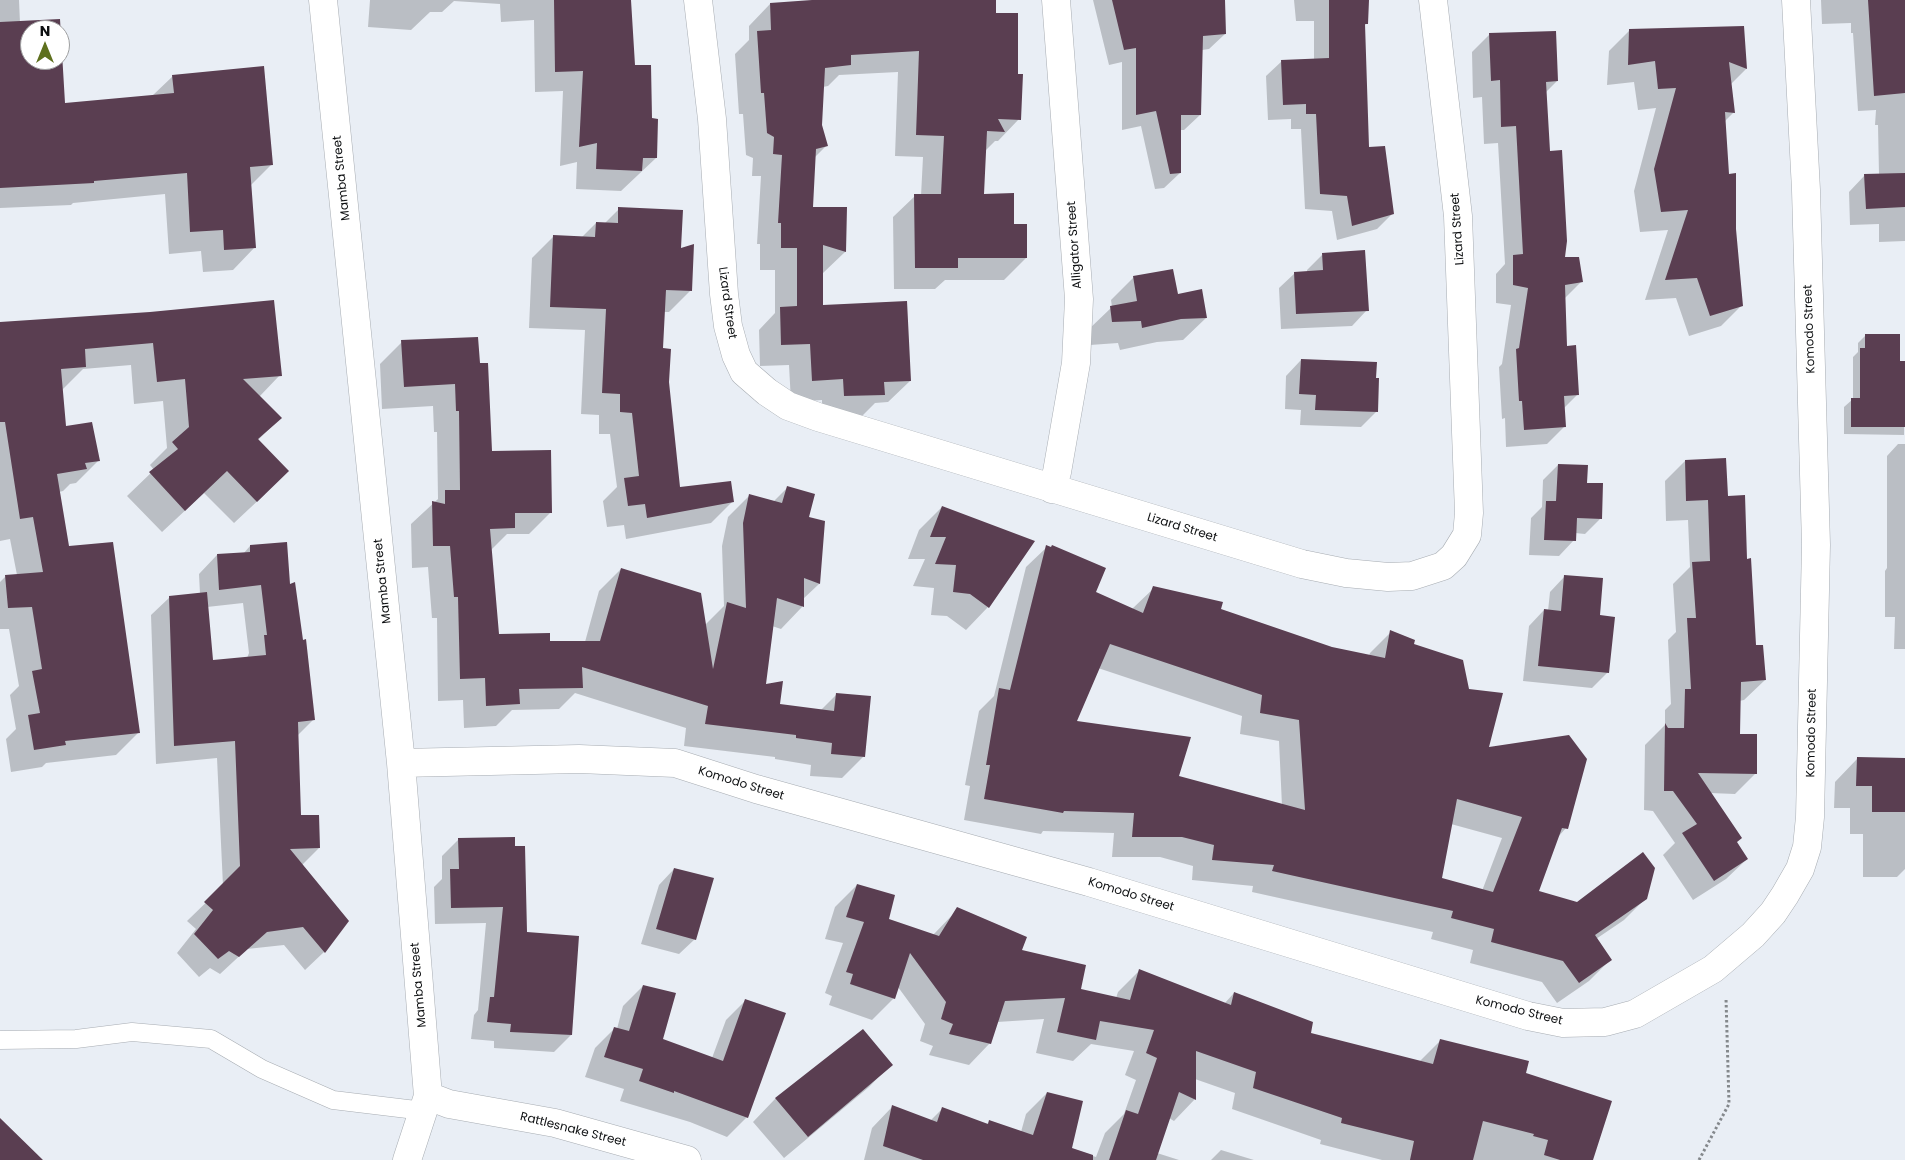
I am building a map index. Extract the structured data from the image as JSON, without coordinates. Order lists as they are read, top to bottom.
{
  "streets": {
    "street": [
      "Mamba Street",
      "Lizard Street",
      "Alligator Street",
      "Komodo Street",
      "Rattlesnake Street"
    ]
  },
  "crossings": [
    ["Mamba Street", "Komodo Street"],
    ["Mamba Street", "Rattlesnake Street"],
    ["Lizard Street", "Alligator Street"]
  ],
  "north": "top"
}
